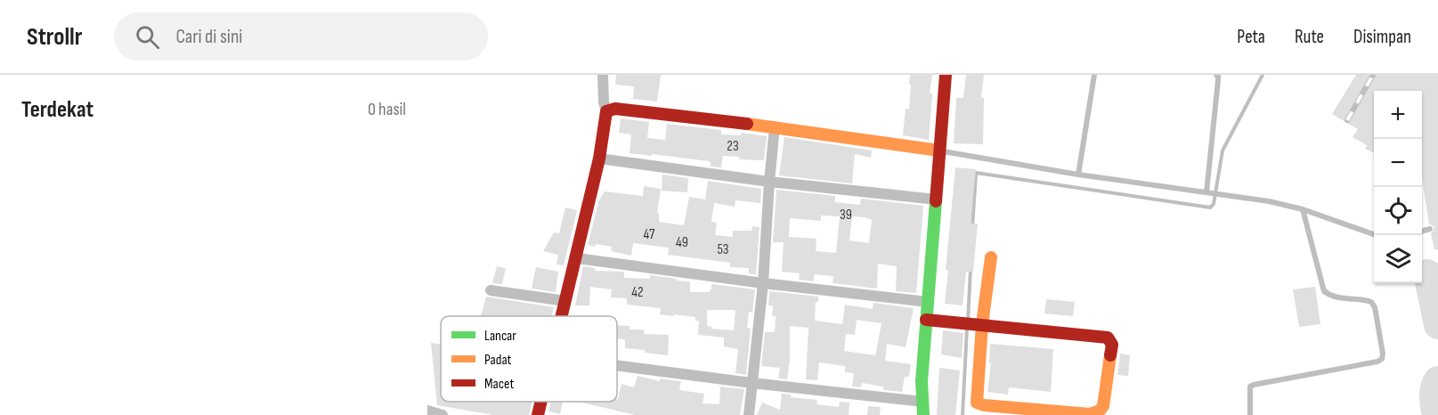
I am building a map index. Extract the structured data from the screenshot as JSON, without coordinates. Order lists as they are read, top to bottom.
{
  "house_numbers": [
    "23",
    "39",
    "47",
    "49",
    "53",
    "42"
  ],
  "legend": ["Lancar", "Padat", "Macet"],
  "page": {
    "header": "Strollr",
    "search": "Cari di sini",
    "nav": ["Peta", "Rute", "Disimpan"],
    "heading": ["Terdekat", "0 hasil"],
    "map_buttons": ["+", "−"]
  }
}
